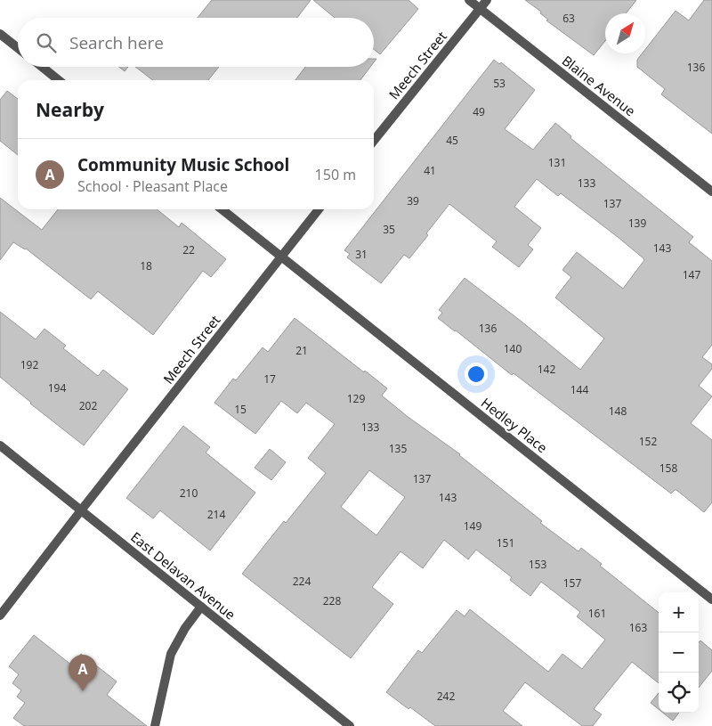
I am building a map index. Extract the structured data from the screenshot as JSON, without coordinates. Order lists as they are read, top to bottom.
{
  "streets": {
    "street": [
      "Meech Street",
      "Blaine Avenue",
      "Hedley Place",
      "East Delavan Avenue"
    ]
  },
  "crossings": [
    ["Meech Street", "Blaine Avenue"],
    ["Meech Street", "Hedley Place"],
    ["Meech Street", "East Delavan Avenue"]
  ],
  "house_numbers": [
    "63",
    "136",
    "53",
    "49",
    "45",
    "131",
    "41",
    "133",
    "39",
    "137",
    "139",
    "35",
    "143",
    "22",
    "31",
    "18",
    "147",
    "136",
    "140",
    "21",
    "192",
    "142",
    "17",
    "194",
    "144",
    "129",
    "202",
    "15",
    "148",
    "133",
    "152",
    "135",
    "158",
    "137",
    "210",
    "143",
    "214",
    "149",
    "151",
    "153",
    "224",
    "157",
    "228",
    "161",
    "163",
    "242"
  ],
  "north": "top right",
  "page": {
    "search": "Search here",
    "heading": "Nearby",
    "list": [
      {
        "mark": "A",
        "name": "Community Music School",
        "note": "School · Pleasant Place",
        "value": "150 m"
      }
    ],
    "map_buttons": ["+", "−"],
    "pins": "A"
  }
}
